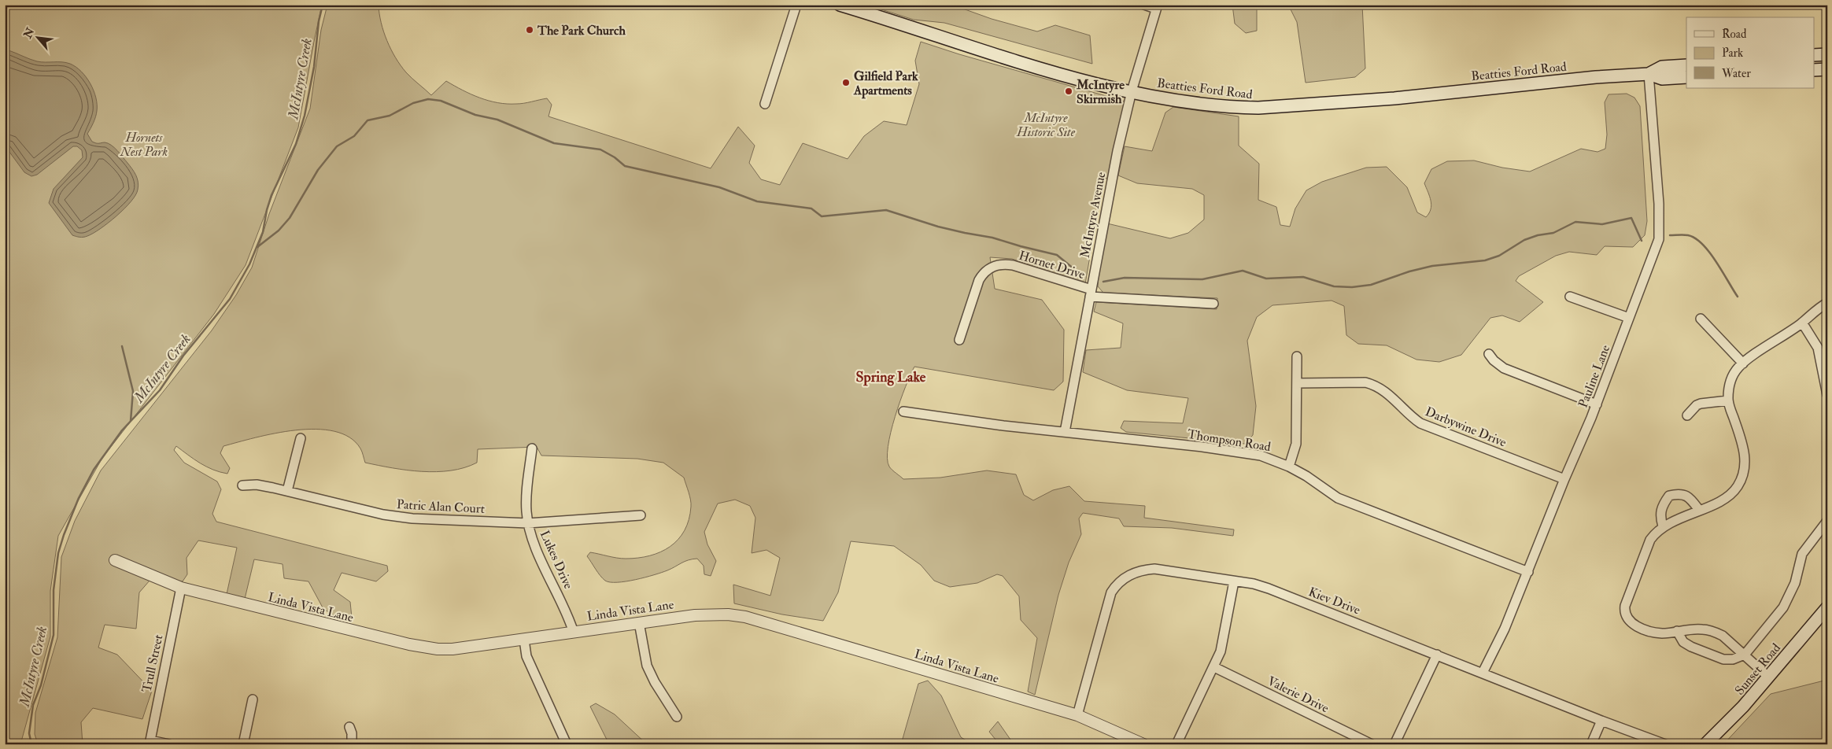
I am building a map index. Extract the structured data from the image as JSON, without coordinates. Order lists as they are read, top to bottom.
{
  "streets": {
    "main road": ["Beatties Ford Road", "Sunset Road"],
    "street": [
      "McIntyre Avenue",
      "Hornet Drive",
      "Pauline Lane",
      "Darbywine Drive",
      "Thompson Road",
      "Patric Alan Court",
      "Lukes Drive",
      "Kiev Drive",
      "Linda Vista Lane",
      "Trull Street",
      "Valerie Drive"
    ]
  },
  "crossings": [
    ["Beatties Ford Road", "McIntyre Avenue"],
    ["Beatties Ford Road", "Pauline Lane"],
    ["McIntyre Avenue", "Hornet Drive"],
    ["McIntyre Avenue", "Thompson Road"],
    ["Pauline Lane", "Darbywine Drive"],
    ["Pauline Lane", "Thompson Road"],
    ["Pauline Lane", "Kiev Drive"],
    ["Patric Alan Court", "Lukes Drive"],
    ["Lukes Drive", "Linda Vista Lane"],
    ["Kiev Drive", "Linda Vista Lane"],
    ["Linda Vista Lane", "Trull Street"]
  ],
  "districts": ["Spring Lake"],
  "water": ["McIntyre Creek"],
  "parks": ["McIntyre Historic Site", "Hornets Nest Park"],
  "places": ["The Park Church", "Gilfield Park Apartments", "McIntyre Skirmish"],
  "legend": ["Road", "Park", "Water"],
  "north": "top left"
}
